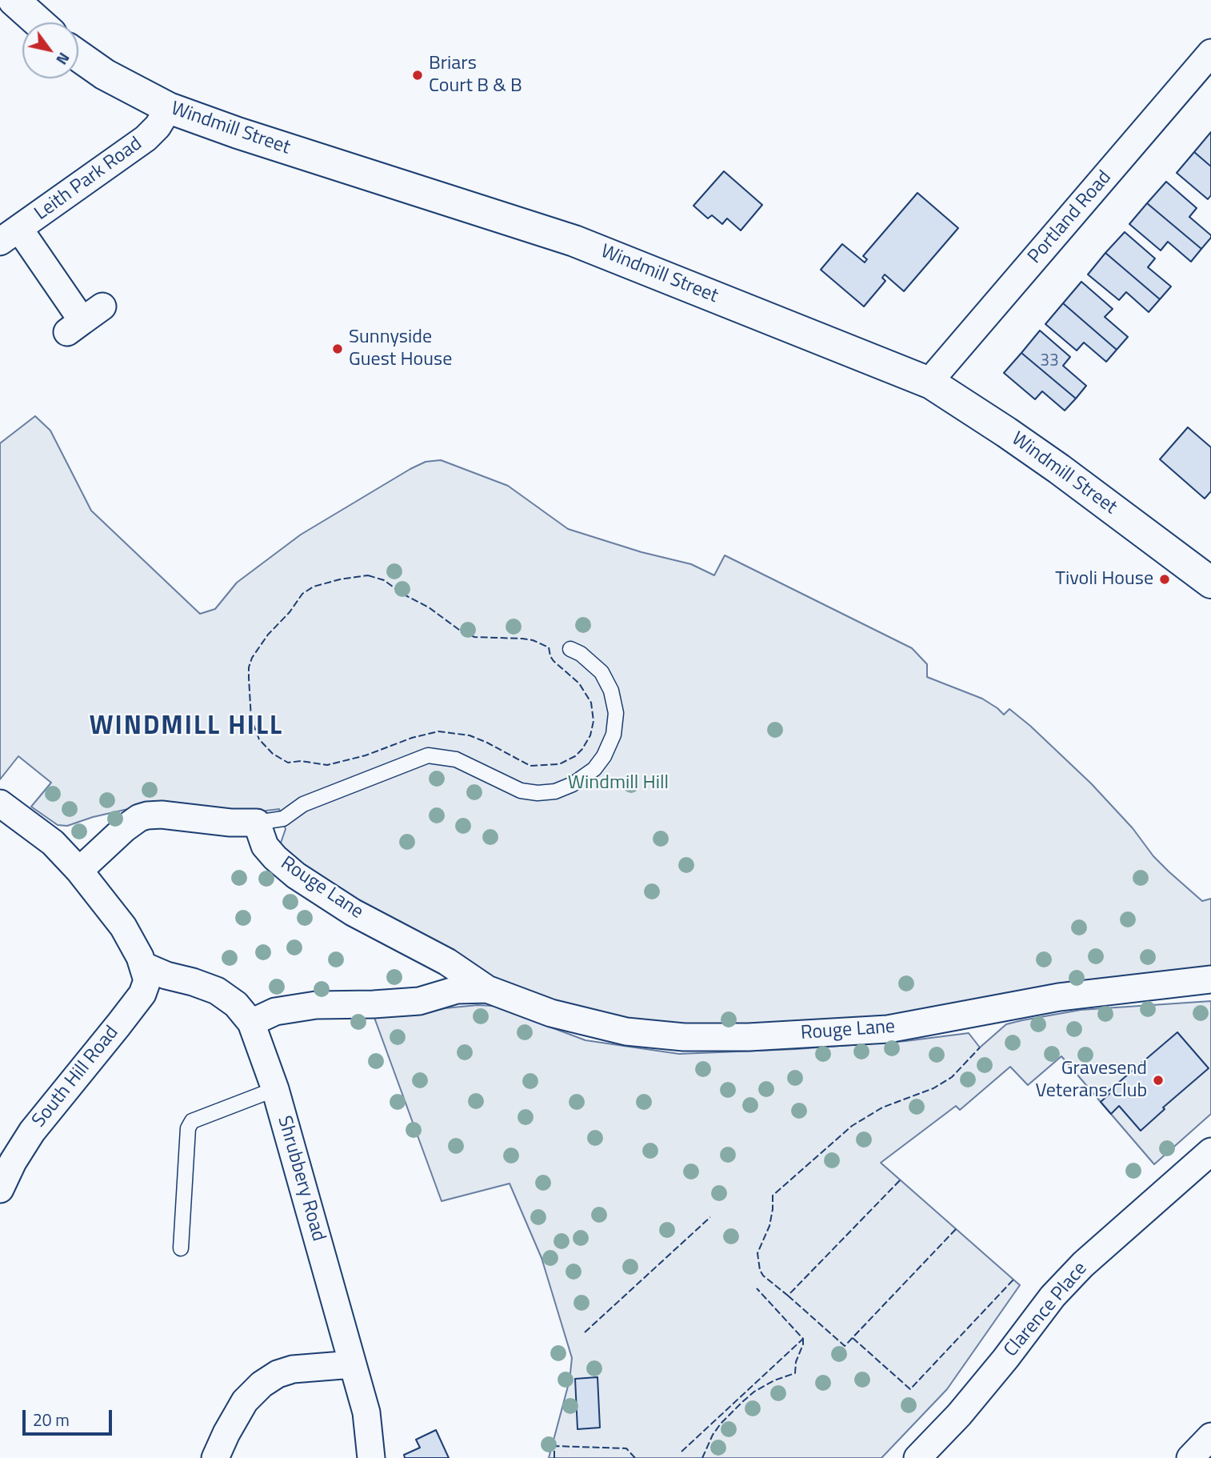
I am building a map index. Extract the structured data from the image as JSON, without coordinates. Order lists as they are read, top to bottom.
{
  "streets": {
    "street": [
      "Windmill Street",
      "Leith Park Road",
      "Portland Road",
      "Rouge Lane",
      "South Hill Road",
      "Shrubbery Road",
      "Clarence Place"
    ]
  },
  "crossings": [
    ["Windmill Street", "Leith Park Road"],
    ["Windmill Street", "Portland Road"],
    ["Rouge Lane", "Shrubbery Road"],
    ["South Hill Road", "Shrubbery Road"]
  ],
  "districts": ["WINDMILL HILL"],
  "parks": ["Windmill Hill"],
  "places": [
    "Briars Court B & B",
    "Sunnyside Guest House",
    "Tivoli House",
    "Gravesend Veterans Club"
  ],
  "house_numbers": ["33"],
  "scale_bar": "20 m",
  "north": "bottom right"
}
